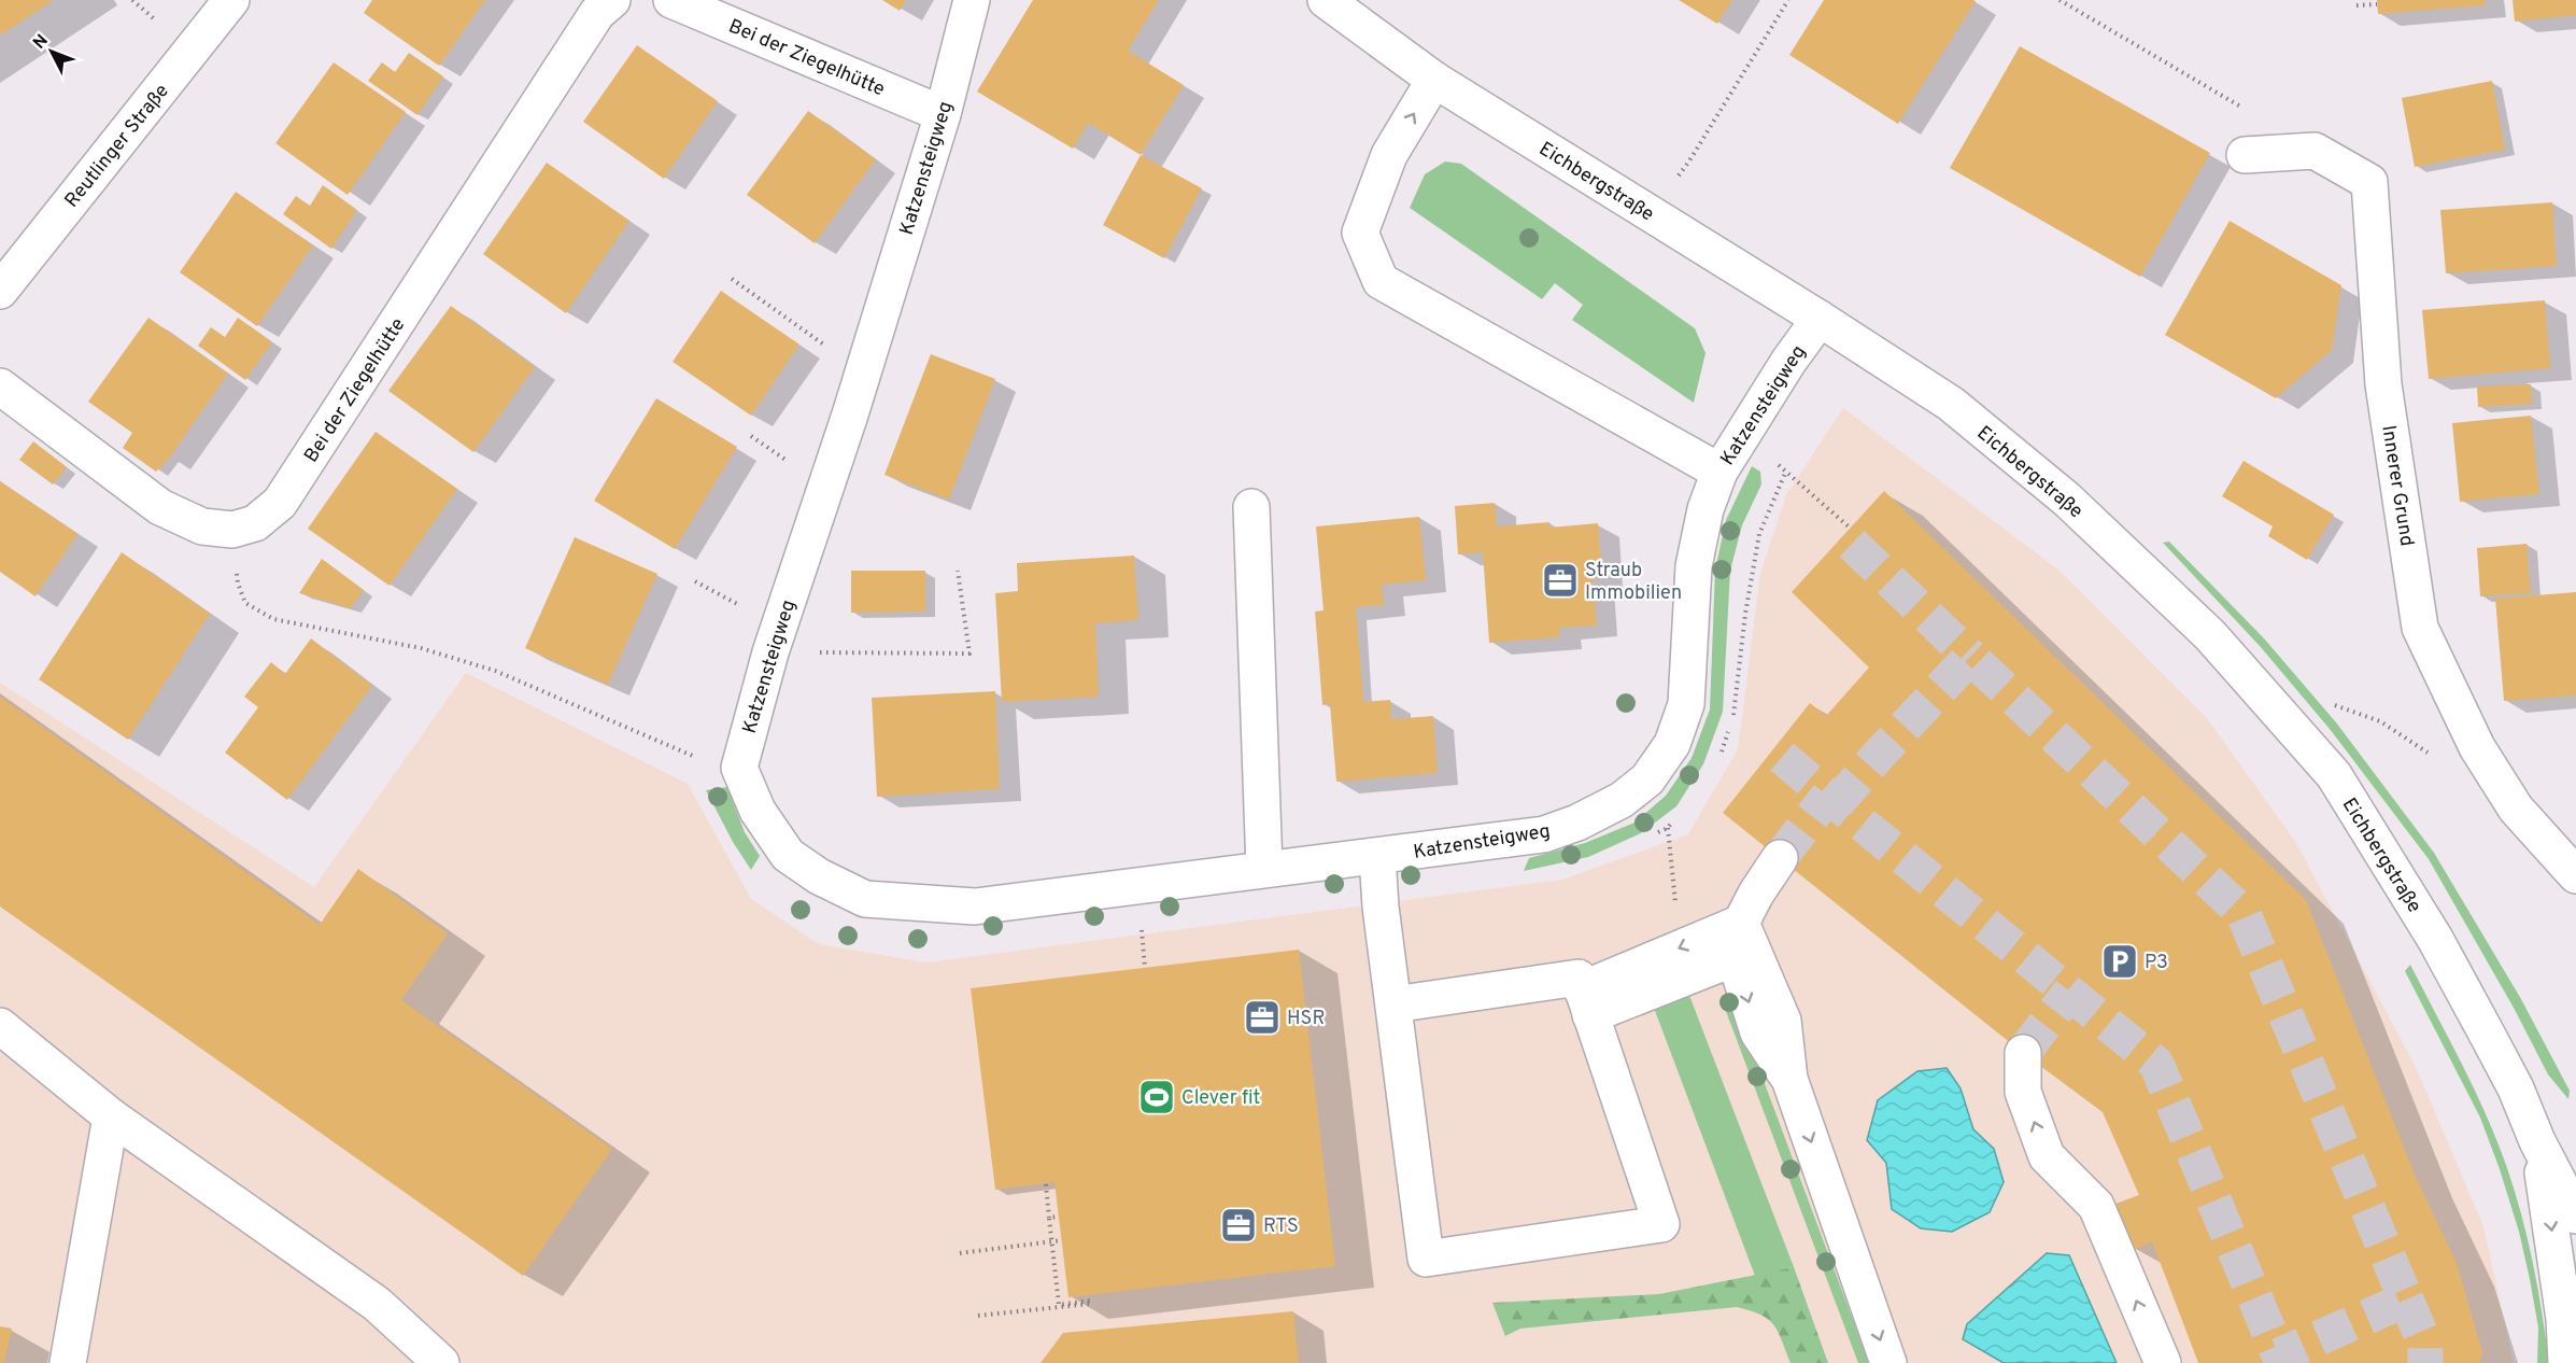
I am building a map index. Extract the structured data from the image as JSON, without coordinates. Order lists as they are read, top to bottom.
{
  "streets": {
    "street": [
      "Bei der Ziegelhütte",
      "Reutlinger Straße",
      "Katzensteigweg",
      "Eichbergstraße",
      "Innerer Grund"
    ]
  },
  "crossings": [
    ["Bei der Ziegelhütte", "Katzensteigweg"],
    ["Katzensteigweg", "Eichbergstraße"]
  ],
  "places": {
    "office": ["Straub Immobilien", "HSR", "RTS"],
    "parking": ["P3"],
    "sports": ["Clever fit"]
  },
  "north": "top left"
}
